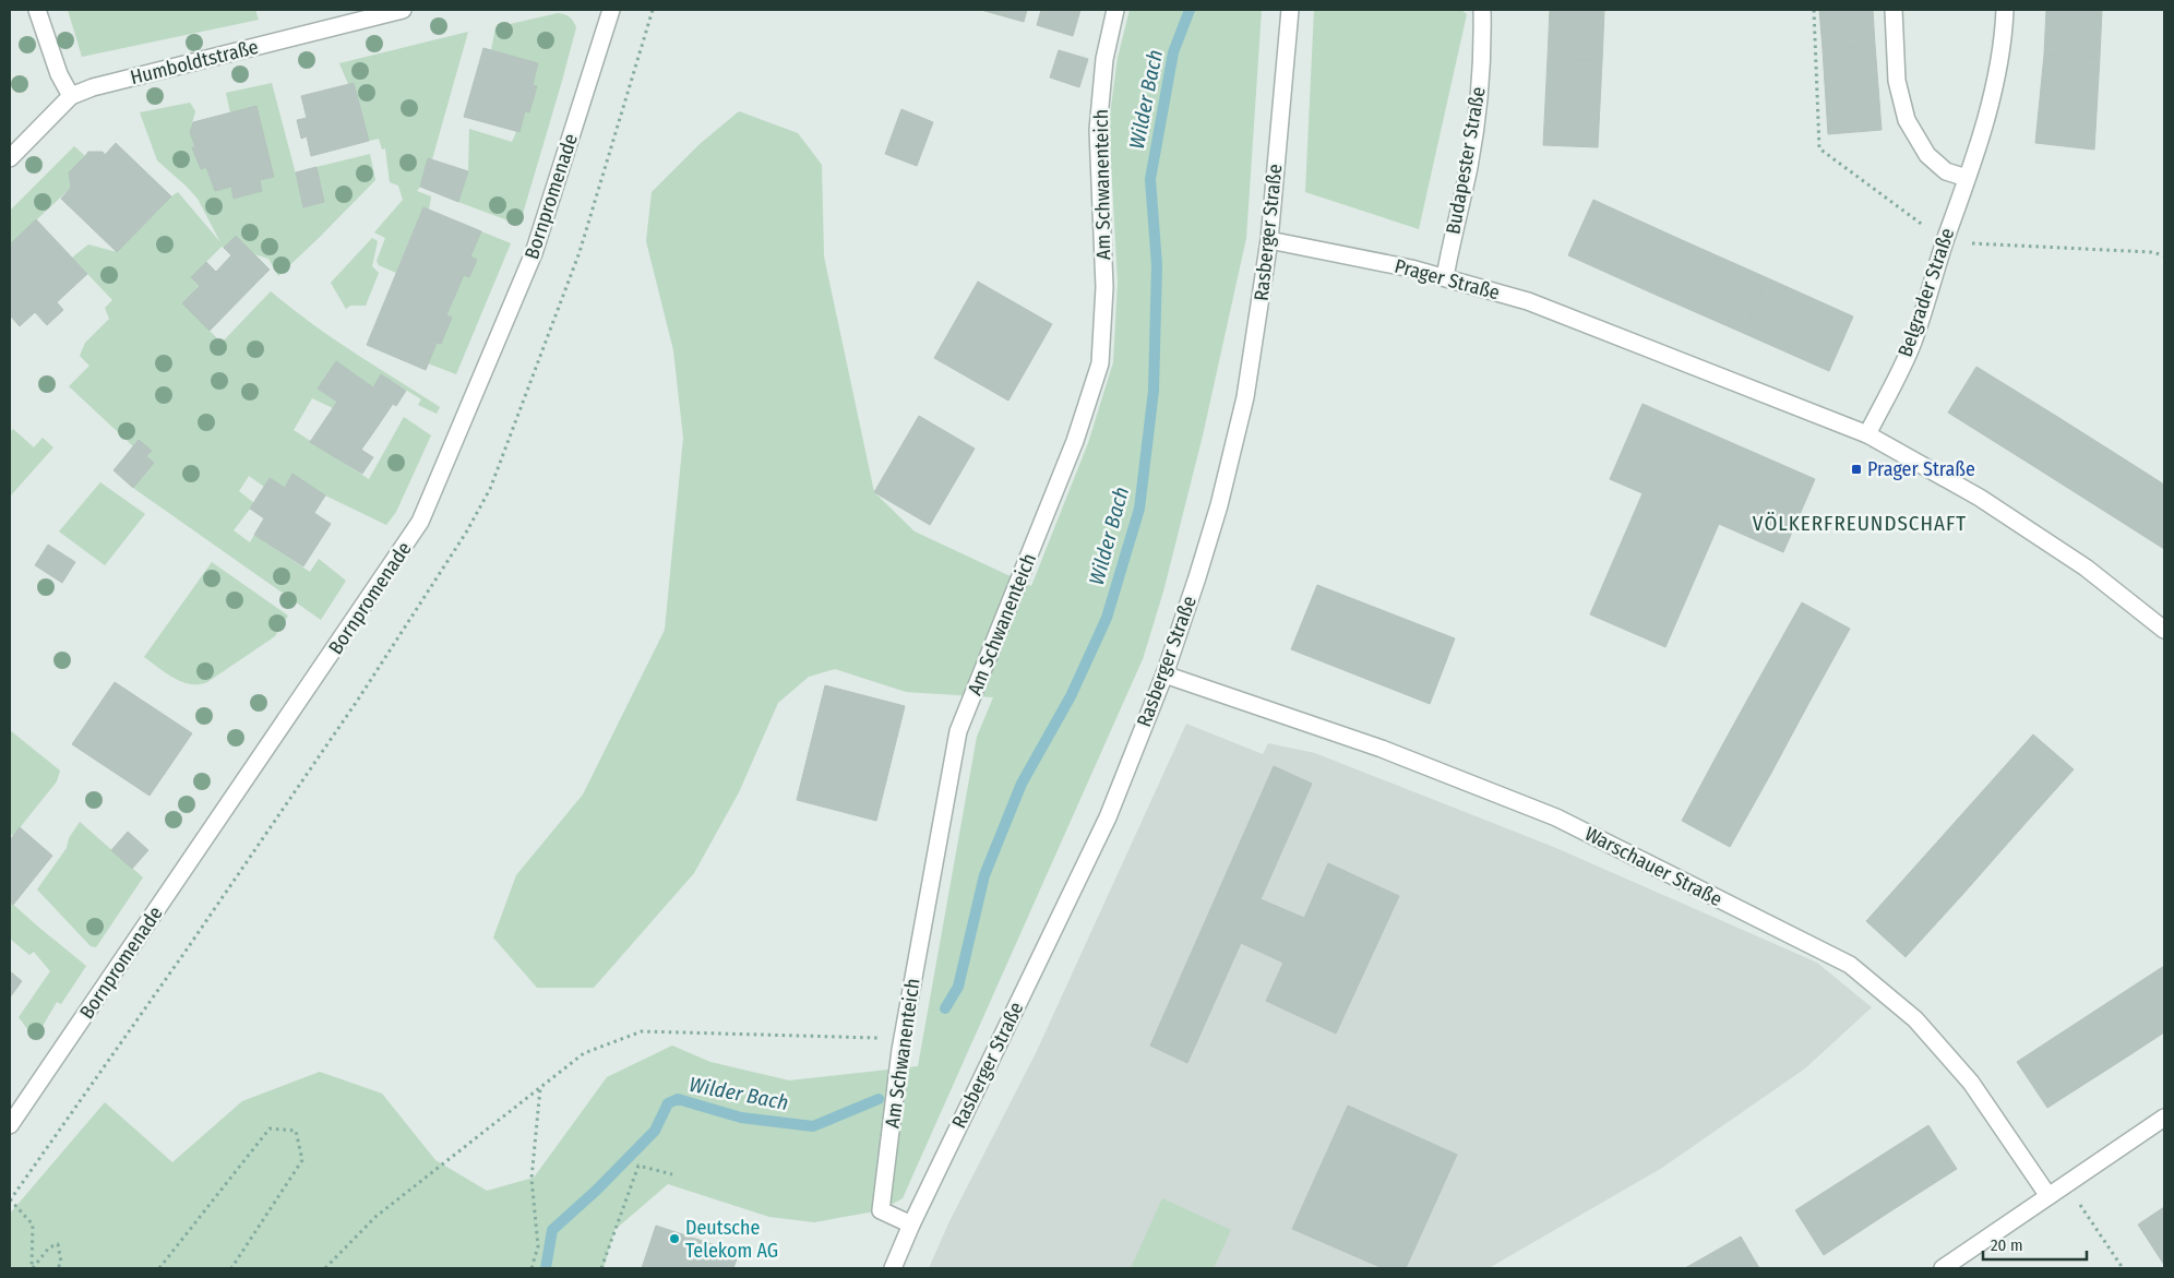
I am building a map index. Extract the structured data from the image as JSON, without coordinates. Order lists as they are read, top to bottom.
{
  "streets": {
    "street": [
      "Humboldtstraße",
      "Budapester Straße",
      "Am Schwanenteich",
      "Bornpromenade",
      "Rasberger Straße",
      "Prager Straße",
      "Belgrader Straße",
      "Warschauer Straße"
    ]
  },
  "crossings": [
    ["Budapester Straße", "Prager Straße"],
    ["Am Schwanenteich", "Rasberger Straße"],
    ["Rasberger Straße", "Prager Straße"],
    ["Rasberger Straße", "Warschauer Straße"],
    ["Prager Straße", "Belgrader Straße"]
  ],
  "districts": ["VÖLKERFREUNDSCHAFT"],
  "water": ["Wilder Bach"],
  "places": {
    "transit": ["Prager Straße"],
    "other": ["Deutsche Telekom AG"]
  },
  "scale_bar": "20 m"
}
